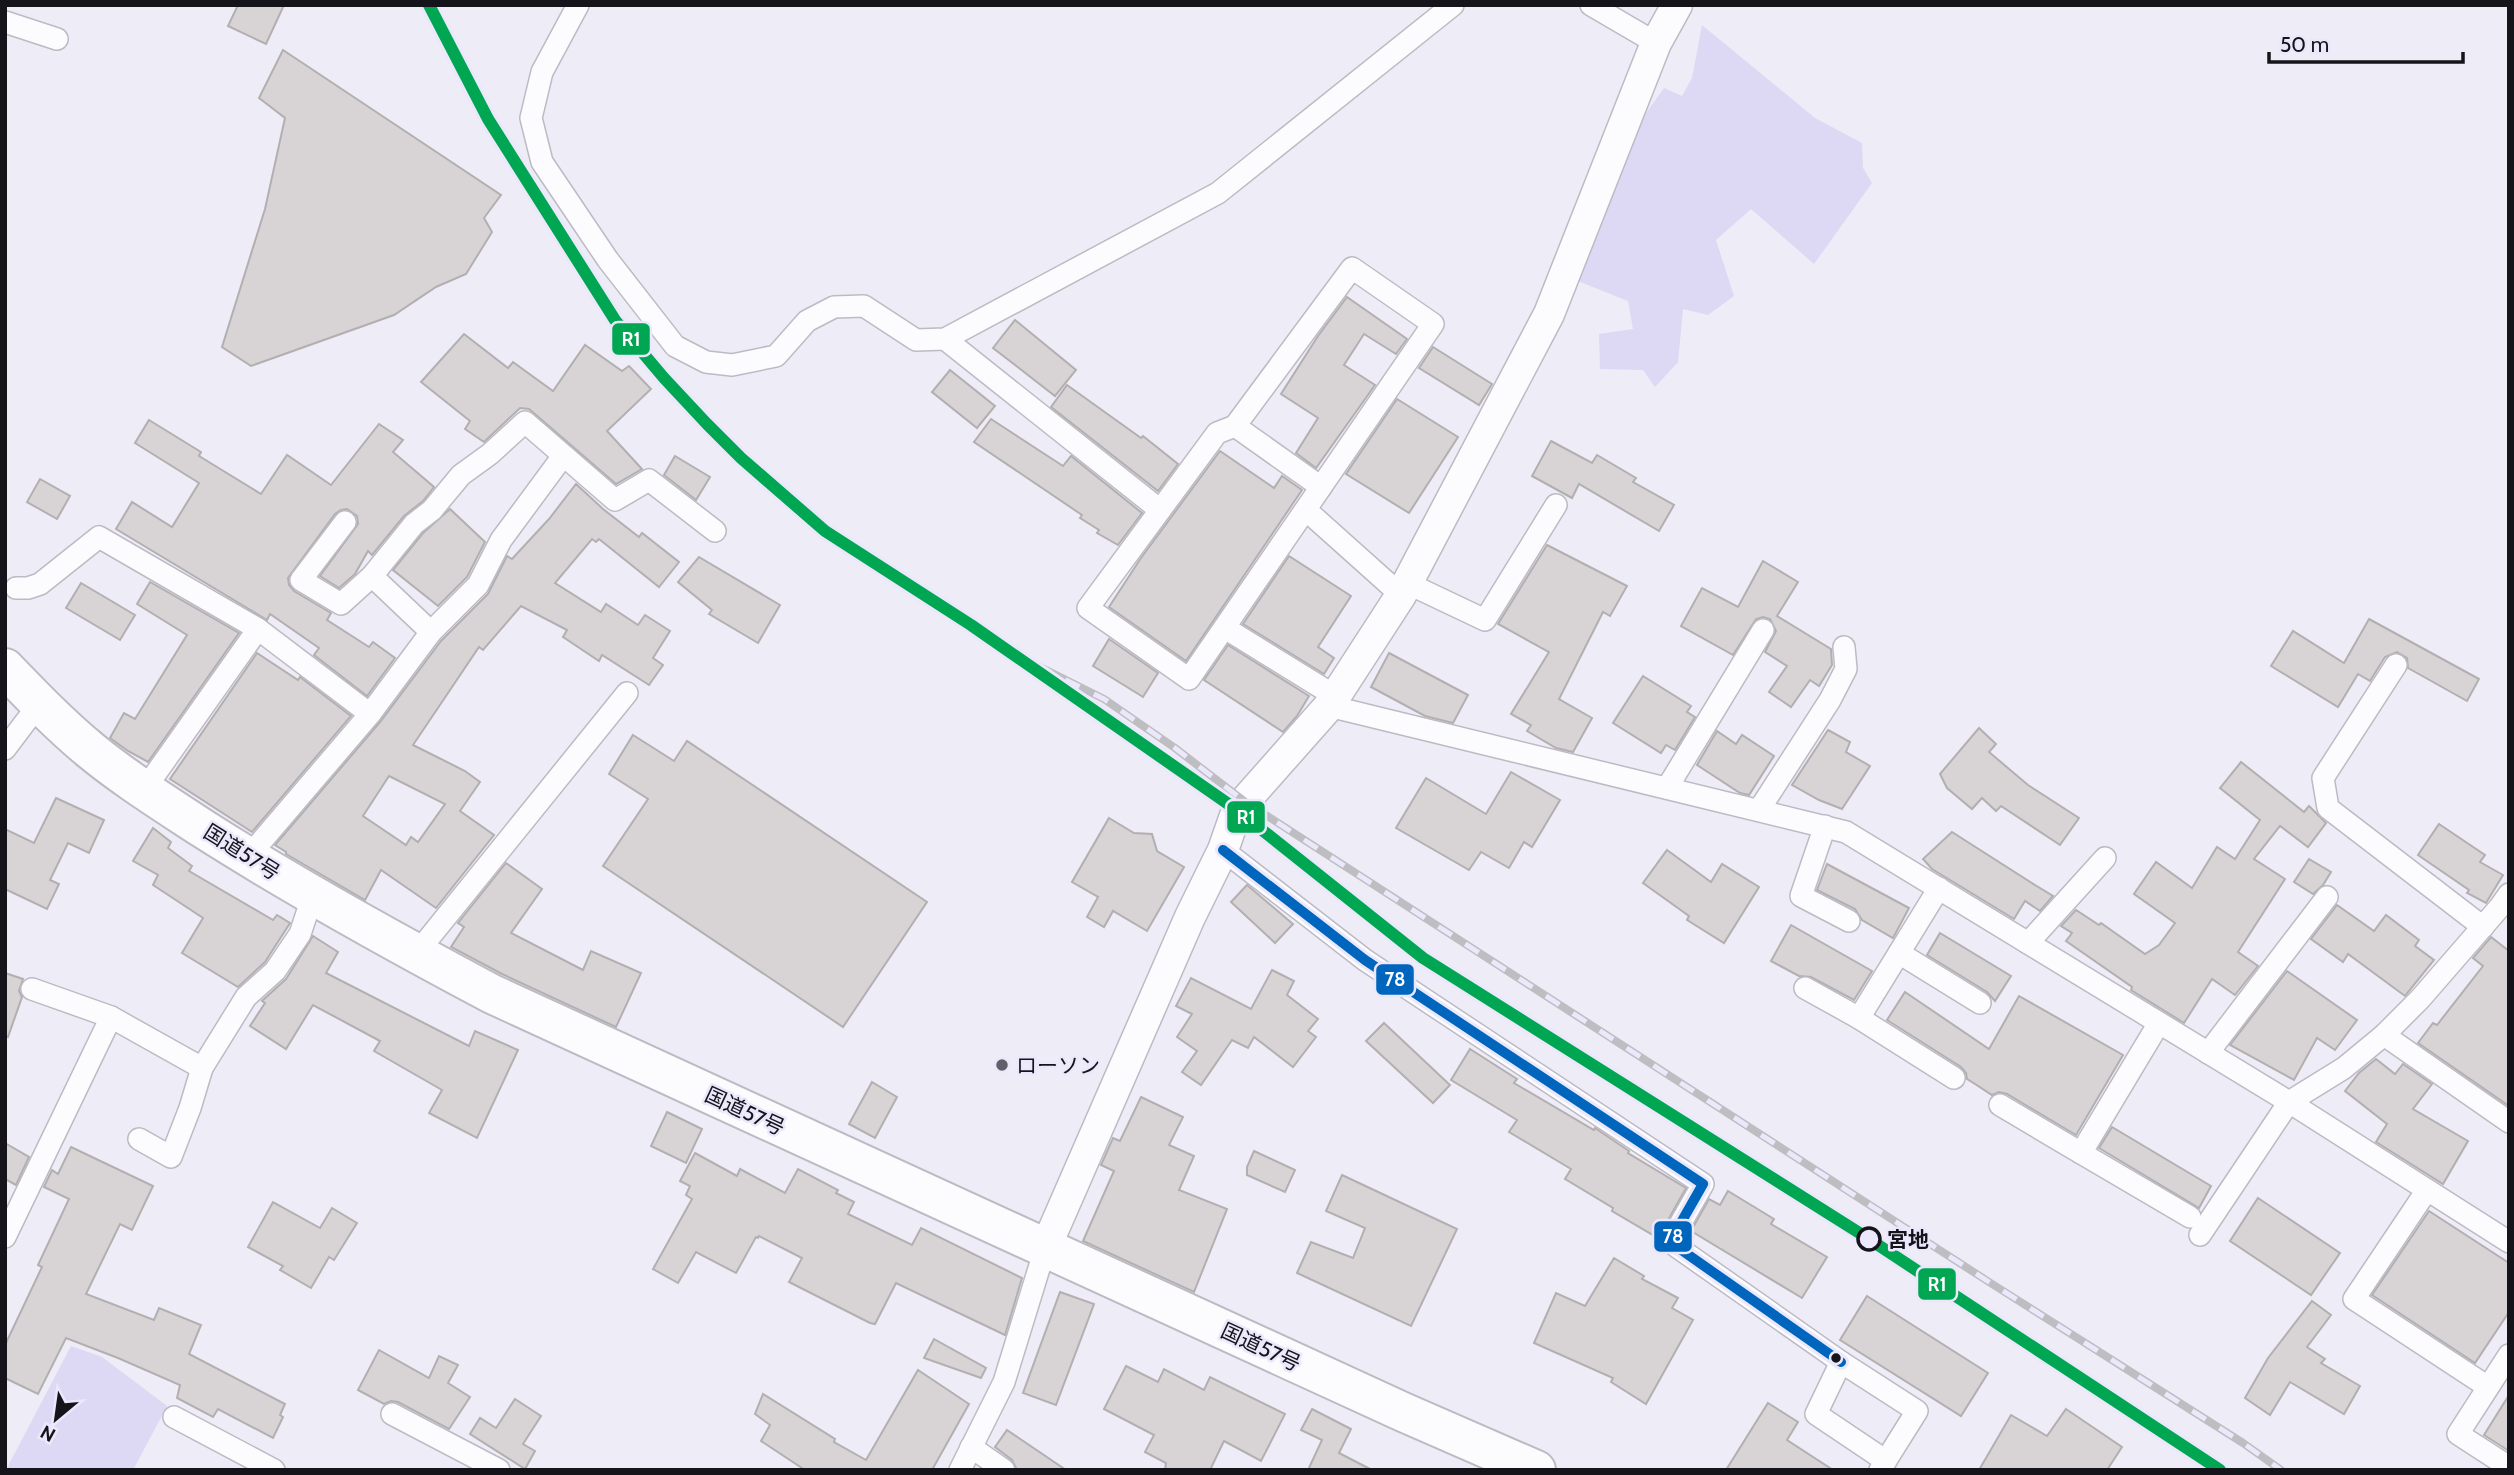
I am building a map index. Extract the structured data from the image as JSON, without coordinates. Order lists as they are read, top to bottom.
{
  "streets": {
    "highway": ["国道57号"]
  },
  "places": ["ローソン", "宮地"],
  "lines": ["transit line R1", "transit line 78"],
  "scale_bar": "50 m",
  "north": "bottom left"
}
